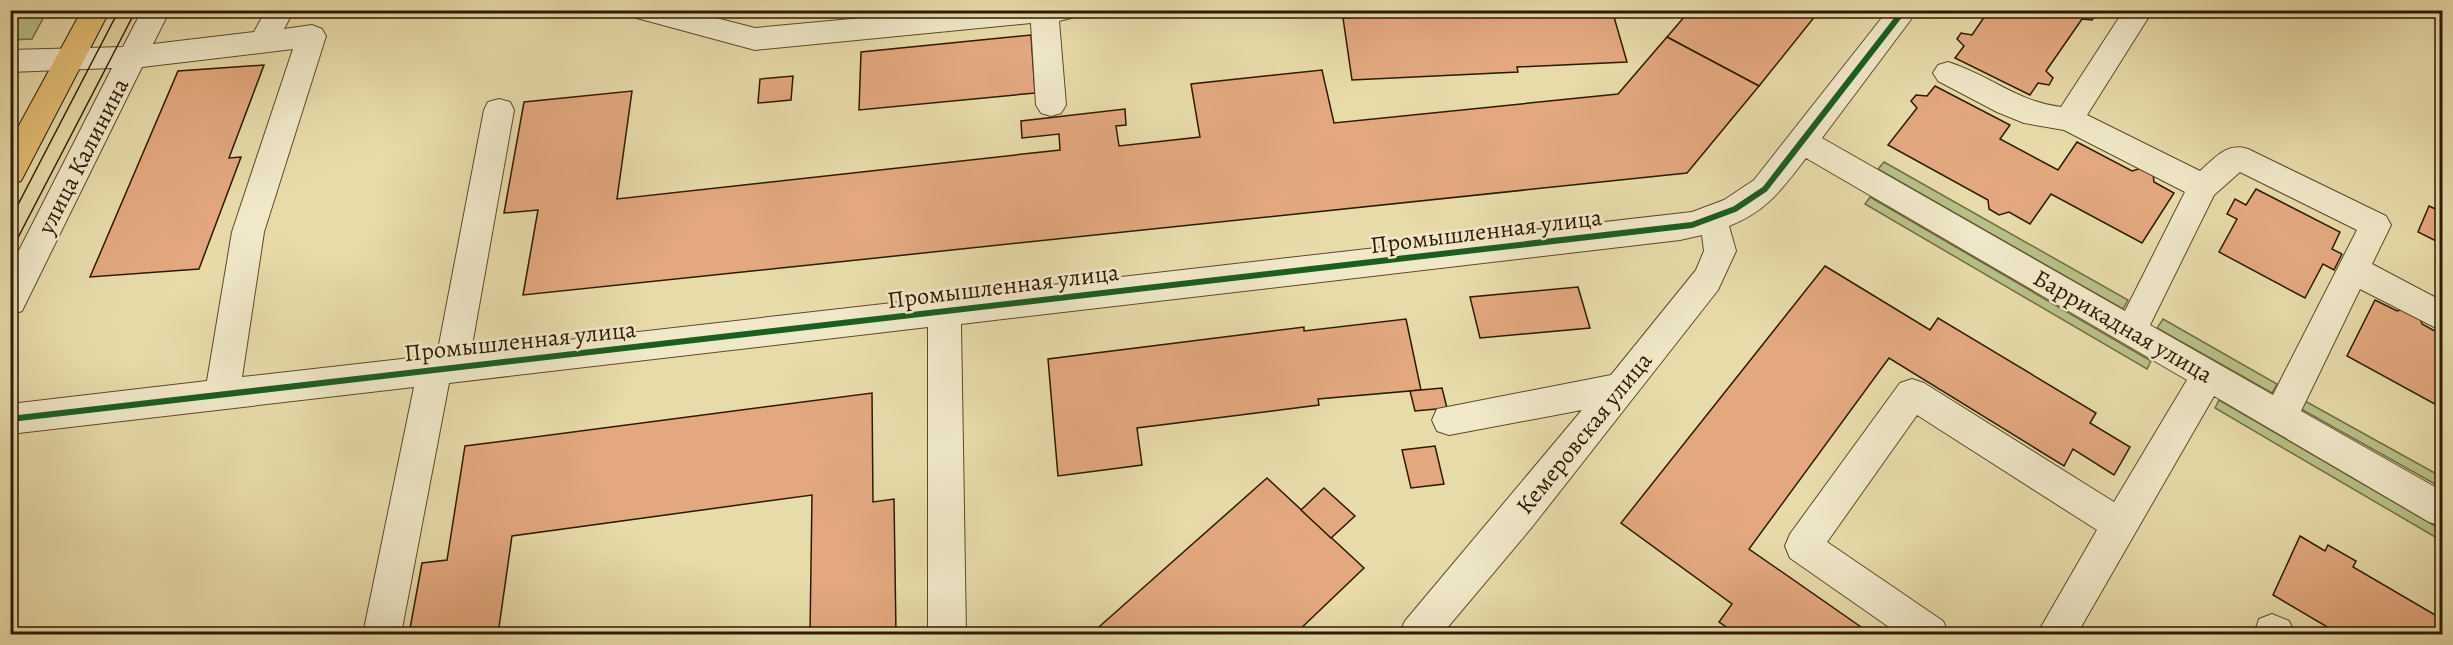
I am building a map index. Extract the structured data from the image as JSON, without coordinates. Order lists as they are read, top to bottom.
{
  "streets": {
    "street": [
      "улица Калинина",
      "Промышленная улица",
      "Баррикадная улица",
      "Кемеровская улица"
    ]
  },
  "crossings": [
    ["Промышленная улица", "Баррикадная улица"],
    ["Промышленная улица", "Кемеровская улица"]
  ]
}
